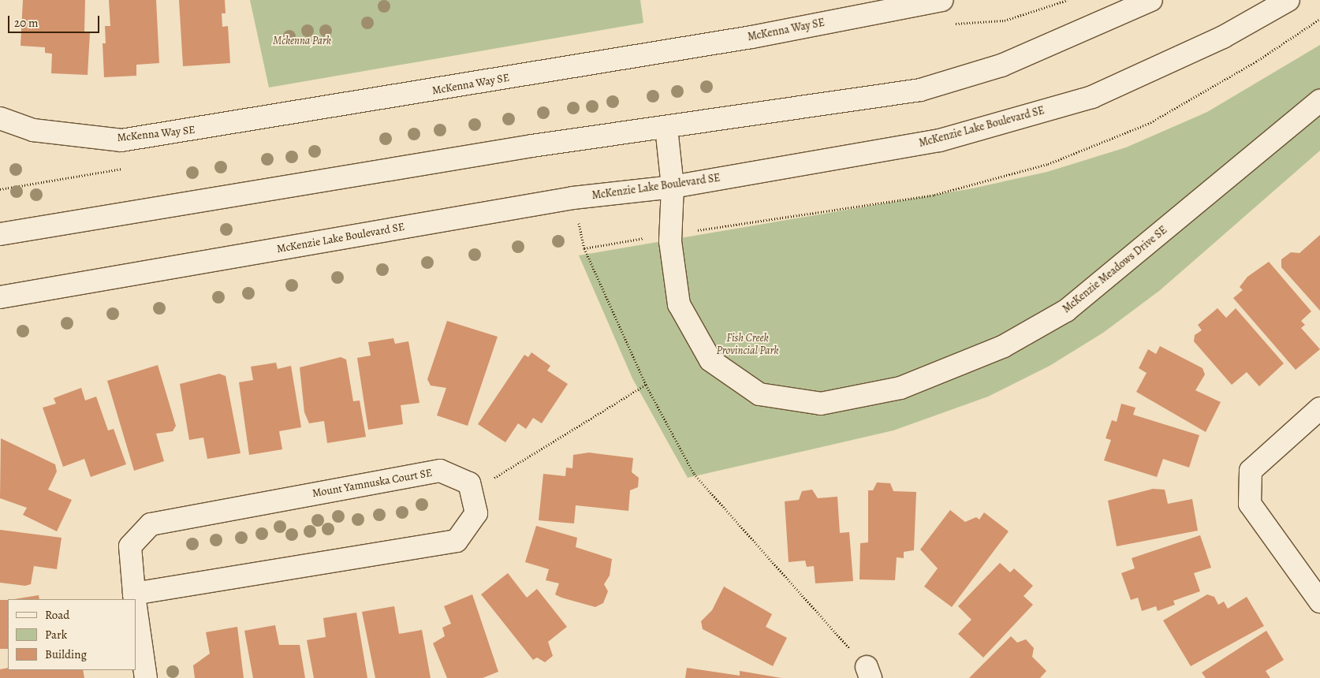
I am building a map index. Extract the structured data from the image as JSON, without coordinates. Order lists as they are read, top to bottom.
{
  "streets": {
    "street": [
      "McKenna Way SE",
      "McKenzie Lake Boulevard SE",
      "McKenzie Meadows Drive SE",
      "Mount Yamnuska Court SE"
    ]
  },
  "crossings": [
    ["McKenzie Lake Boulevard SE", "McKenzie Meadows Drive SE"]
  ],
  "parks": ["Mckenna Park", "Fish Creek Provincial Park"],
  "legend": ["Road", "Park", "Building"],
  "scale_bar": "20 m"
}
